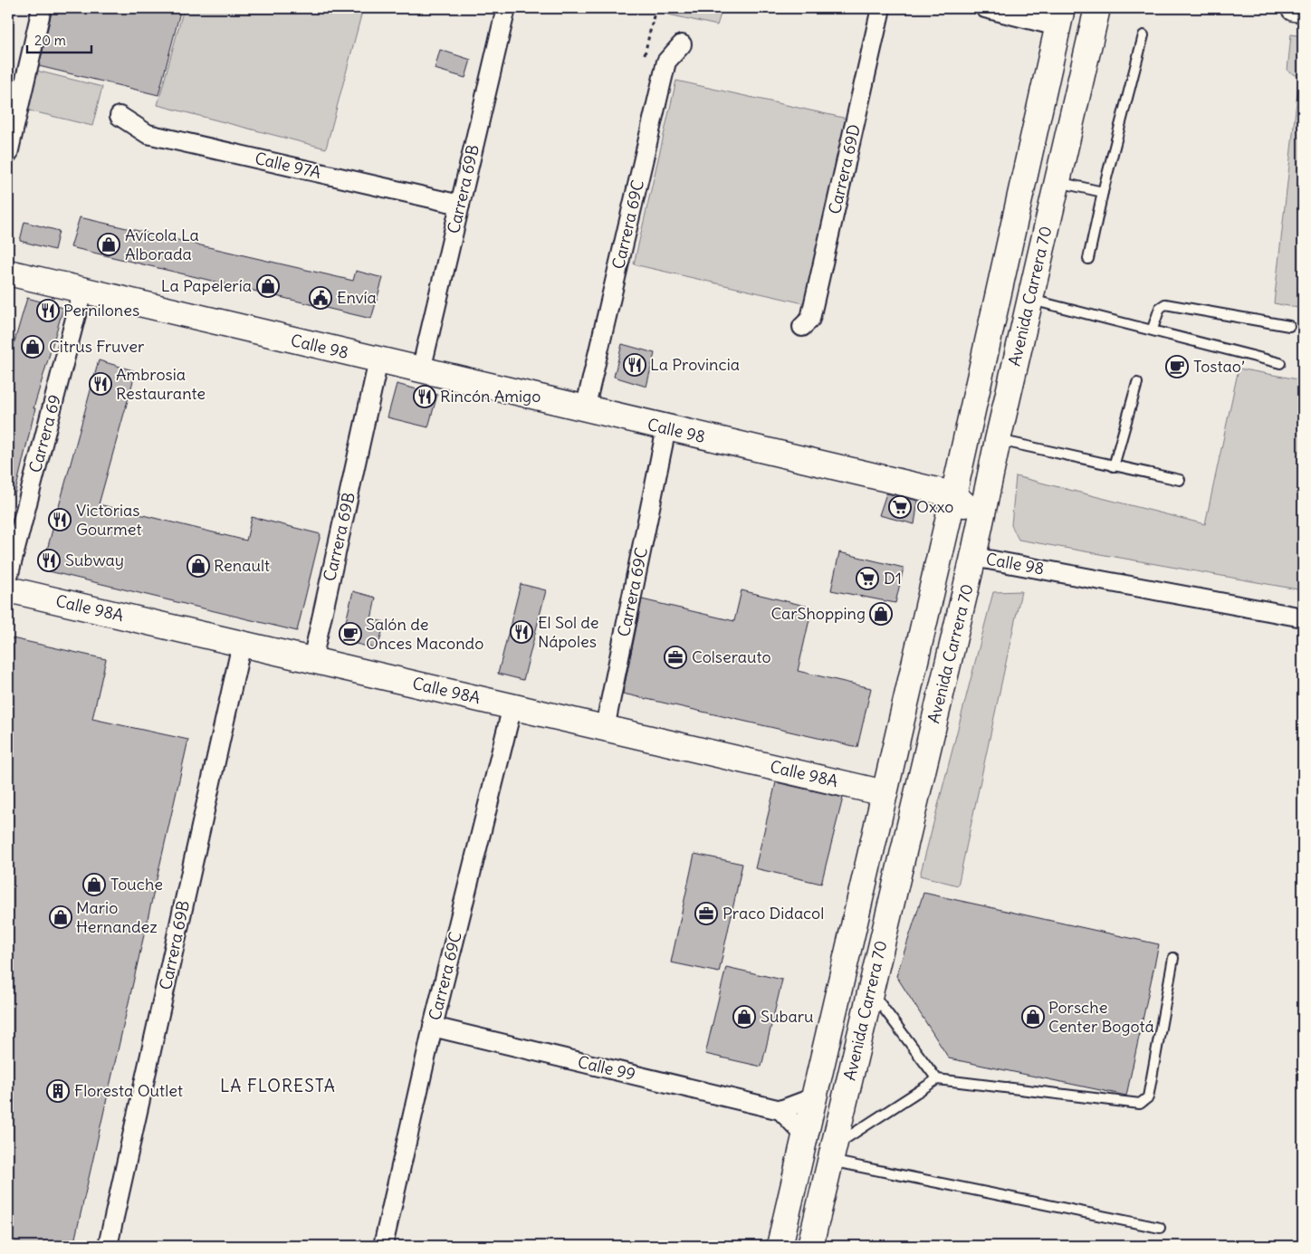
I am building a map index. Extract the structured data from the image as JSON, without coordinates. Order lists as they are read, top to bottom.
{
  "streets": {
    "street": [
      "Calle 97A",
      "Carrera 69D",
      "Carrera 69B",
      "Carrera 69C",
      "Avenida Carrera 70",
      "Calle 98",
      "Carrera 69",
      "Calle 98A",
      "Calle 99"
    ]
  },
  "crossings": [
    ["Calle 97A", "Carrera 69B"],
    ["Carrera 69B", "Calle 98"],
    ["Carrera 69B", "Calle 98A"],
    ["Carrera 69C", "Calle 98"],
    ["Carrera 69C", "Calle 98A"],
    ["Carrera 69C", "Calle 99"],
    ["Avenida Carrera 70", "Calle 98"],
    ["Avenida Carrera 70", "Calle 98A"],
    ["Calle 98", "Carrera 69"]
  ],
  "districts": ["LA FLORESTA"],
  "places": {
    "shop": [
      "Avícola La Alborada",
      "La Papelería",
      "Citrus Fruver",
      "Renault",
      "CarShopping",
      "Touche",
      "Mario Hernandez",
      "Subaru",
      "Porsche Center Bogotá"
    ],
    "public building": ["Envía"],
    "restaurant": [
      "Pernilones",
      "La Provincia",
      "Ambrosia Restaurante",
      "Rincón Amigo",
      "Victorias Gourmet",
      "Subway",
      "El Sol de Nápoles"
    ],
    "cafe": ["Tostao’", "Salón de Onces Macondo"],
    "supermarket": ["Oxxo", "D1"],
    "office": ["Colserauto", "Praco Didacol"],
    "building": ["Floresta Outlet"]
  },
  "scale_bar": "20 m"
}
